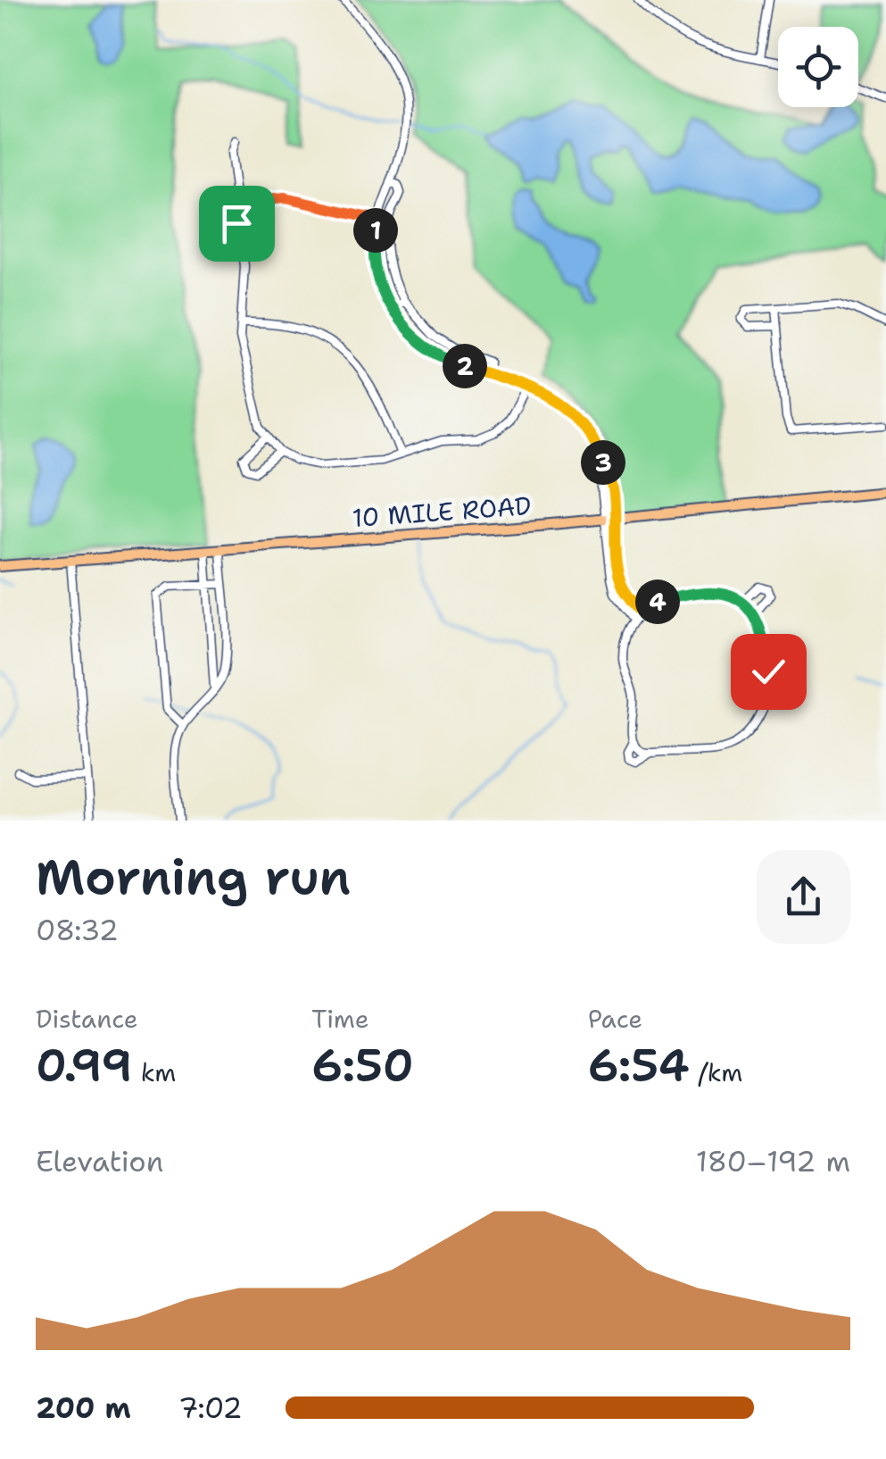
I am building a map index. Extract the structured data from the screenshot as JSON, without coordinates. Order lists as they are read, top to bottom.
{
  "streets": {
    "main road": ["10 MILE ROAD"]
  },
  "page": {
    "pins": [
      "1",
      "2",
      "3",
      "4"
    ],
    "heading": ["Morning run", "08:32"],
    "stats": [
      ["Distance", "0.99 km"],
      ["Time", "6:50"],
      ["Pace", "6:54 /km"]
    ],
    "chart": ["Elevation", "180–192 m"],
    "list": [
      {
        "name": "200 m",
        "note": "7:02"
      }
    ]
  }
}
